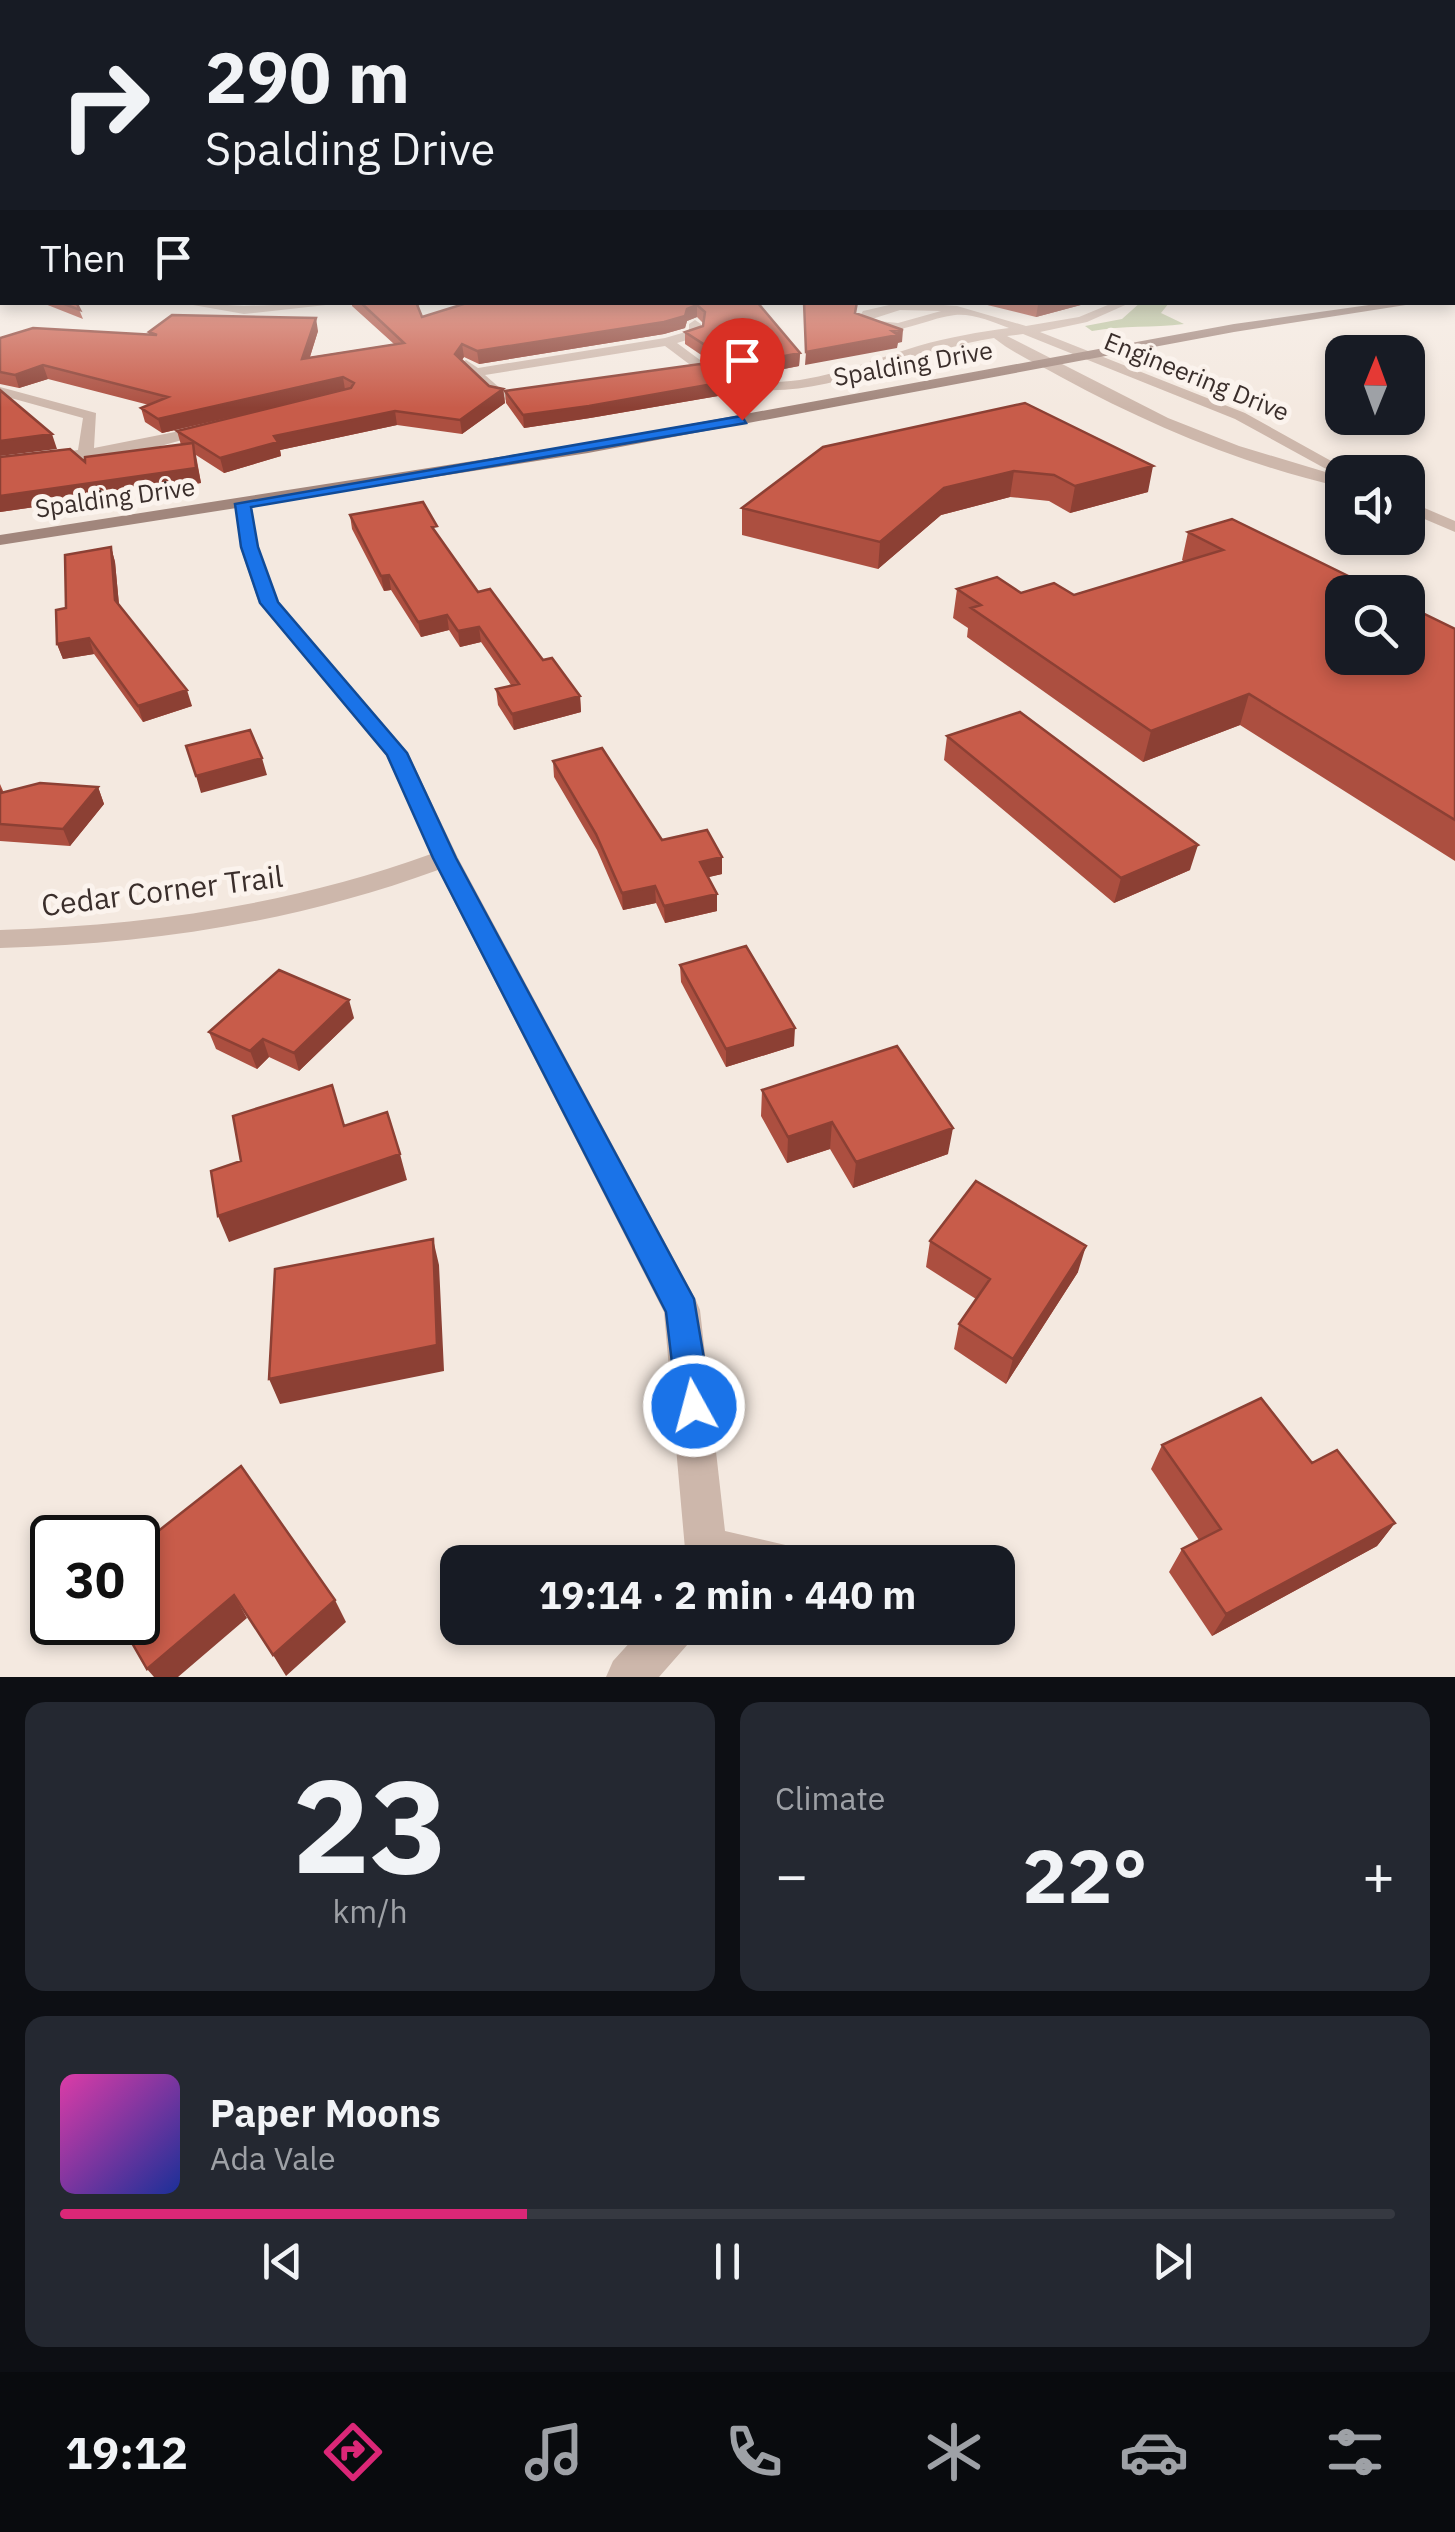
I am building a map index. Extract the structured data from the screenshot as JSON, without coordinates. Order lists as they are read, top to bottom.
{
  "streets": {
    "main road": ["Spalding Drive"],
    "street": ["Engineering Drive", "Cedar Corner Trail"]
  },
  "crossings": [
    ["Spalding Drive", "Engineering Drive"]
  ],
  "north": "top",
  "page": {
    "turn": ["290 m", "Spalding Drive"],
    "then": "Then",
    "limit": "30",
    "trip": "19:14 · 2 min · 440 m",
    "tile": [
      ["23", "km/h"],
      "Climate"
    ],
    "heat": ["−", "22°", "+"],
    "song": ["Paper Moons", "Ada Vale"],
    "tabs": "19:12"
  }
}
